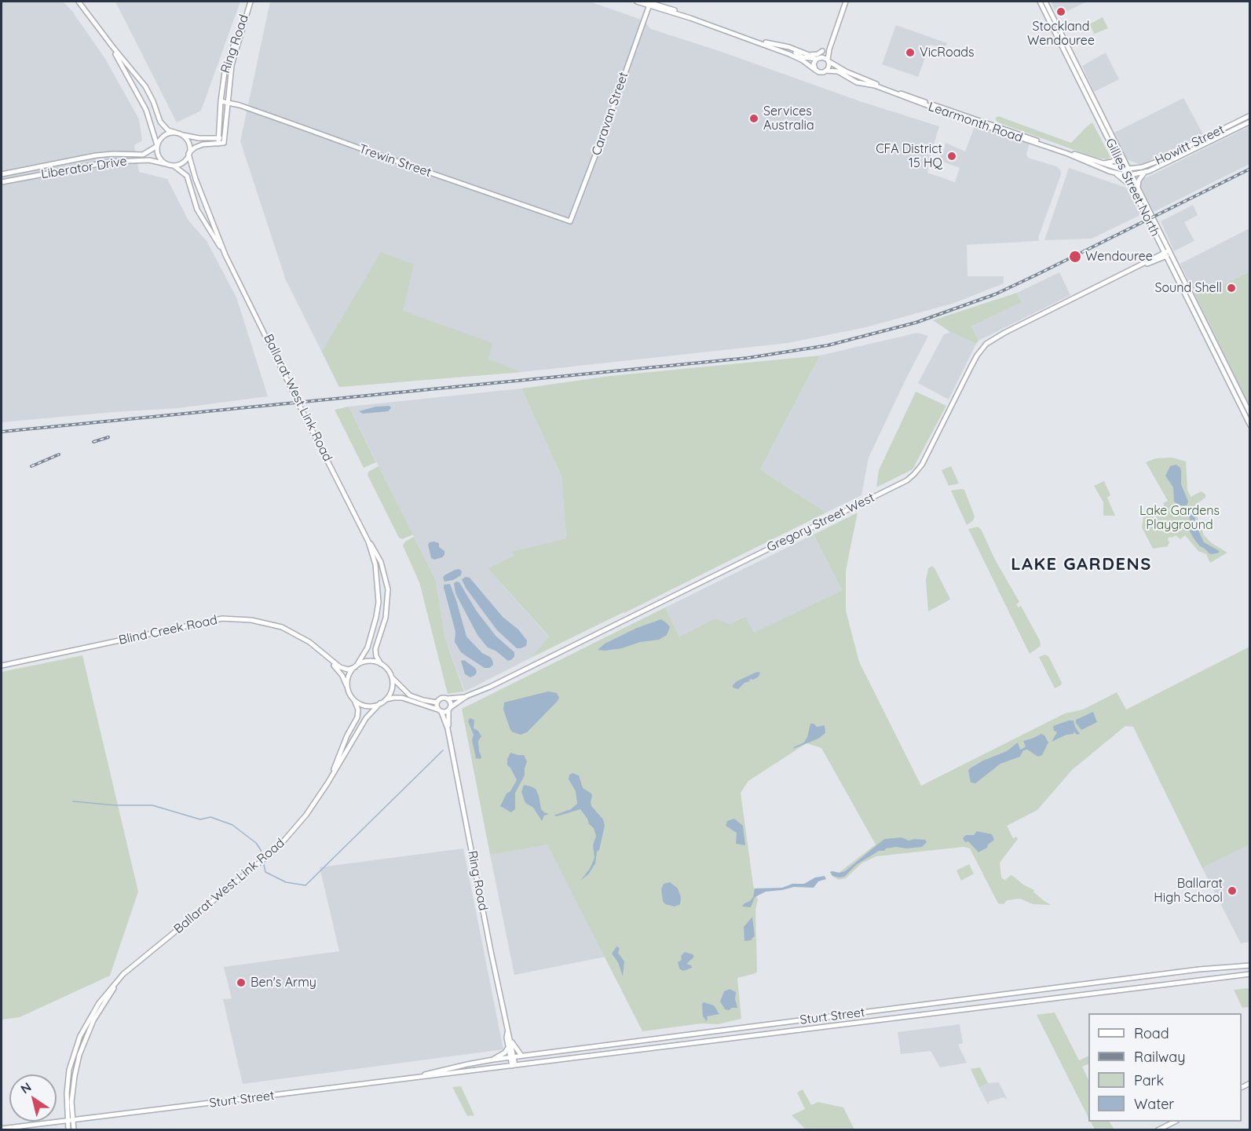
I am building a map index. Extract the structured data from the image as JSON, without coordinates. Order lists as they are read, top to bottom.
{
  "streets": {
    "main road": [
      "Ring Road",
      "Caravan Street",
      "Learmonth Road",
      "Howitt Street",
      "Trewin Street",
      "Liberator Drive",
      "Gillies Street North",
      "Ballarat West Link Road",
      "Gregory Street West",
      "Blind Creek Road",
      "Sturt Street"
    ]
  },
  "crossings": [
    ["Ring Road", "Trewin Street"],
    ["Ring Road", "Liberator Drive"],
    ["Ring Road", "Ballarat West Link Road"],
    ["Ring Road", "Gregory Street West"],
    ["Ring Road", "Sturt Street"],
    ["Caravan Street", "Trewin Street"],
    ["Learmonth Road", "Howitt Street"],
    ["Learmonth Road", "Gillies Street North"],
    ["Howitt Street", "Gillies Street North"],
    ["Liberator Drive", "Ballarat West Link Road"],
    ["Gillies Street North", "Gregory Street West"],
    ["Ballarat West Link Road", "Blind Creek Road"],
    ["Ballarat West Link Road", "Sturt Street"]
  ],
  "districts": ["LAKE GARDENS"],
  "parks": ["Lake Gardens Playground"],
  "places": [
    "Stockland Wendouree",
    "VicRoads",
    "Services Australia",
    "CFA District 15 HQ",
    "Wendouree",
    "Sound Shell",
    "Ballarat High School",
    "Ben's Army"
  ],
  "legend": [
    "Road",
    "Railway",
    "Park",
    "Water"
  ],
  "north": "top left"
}
